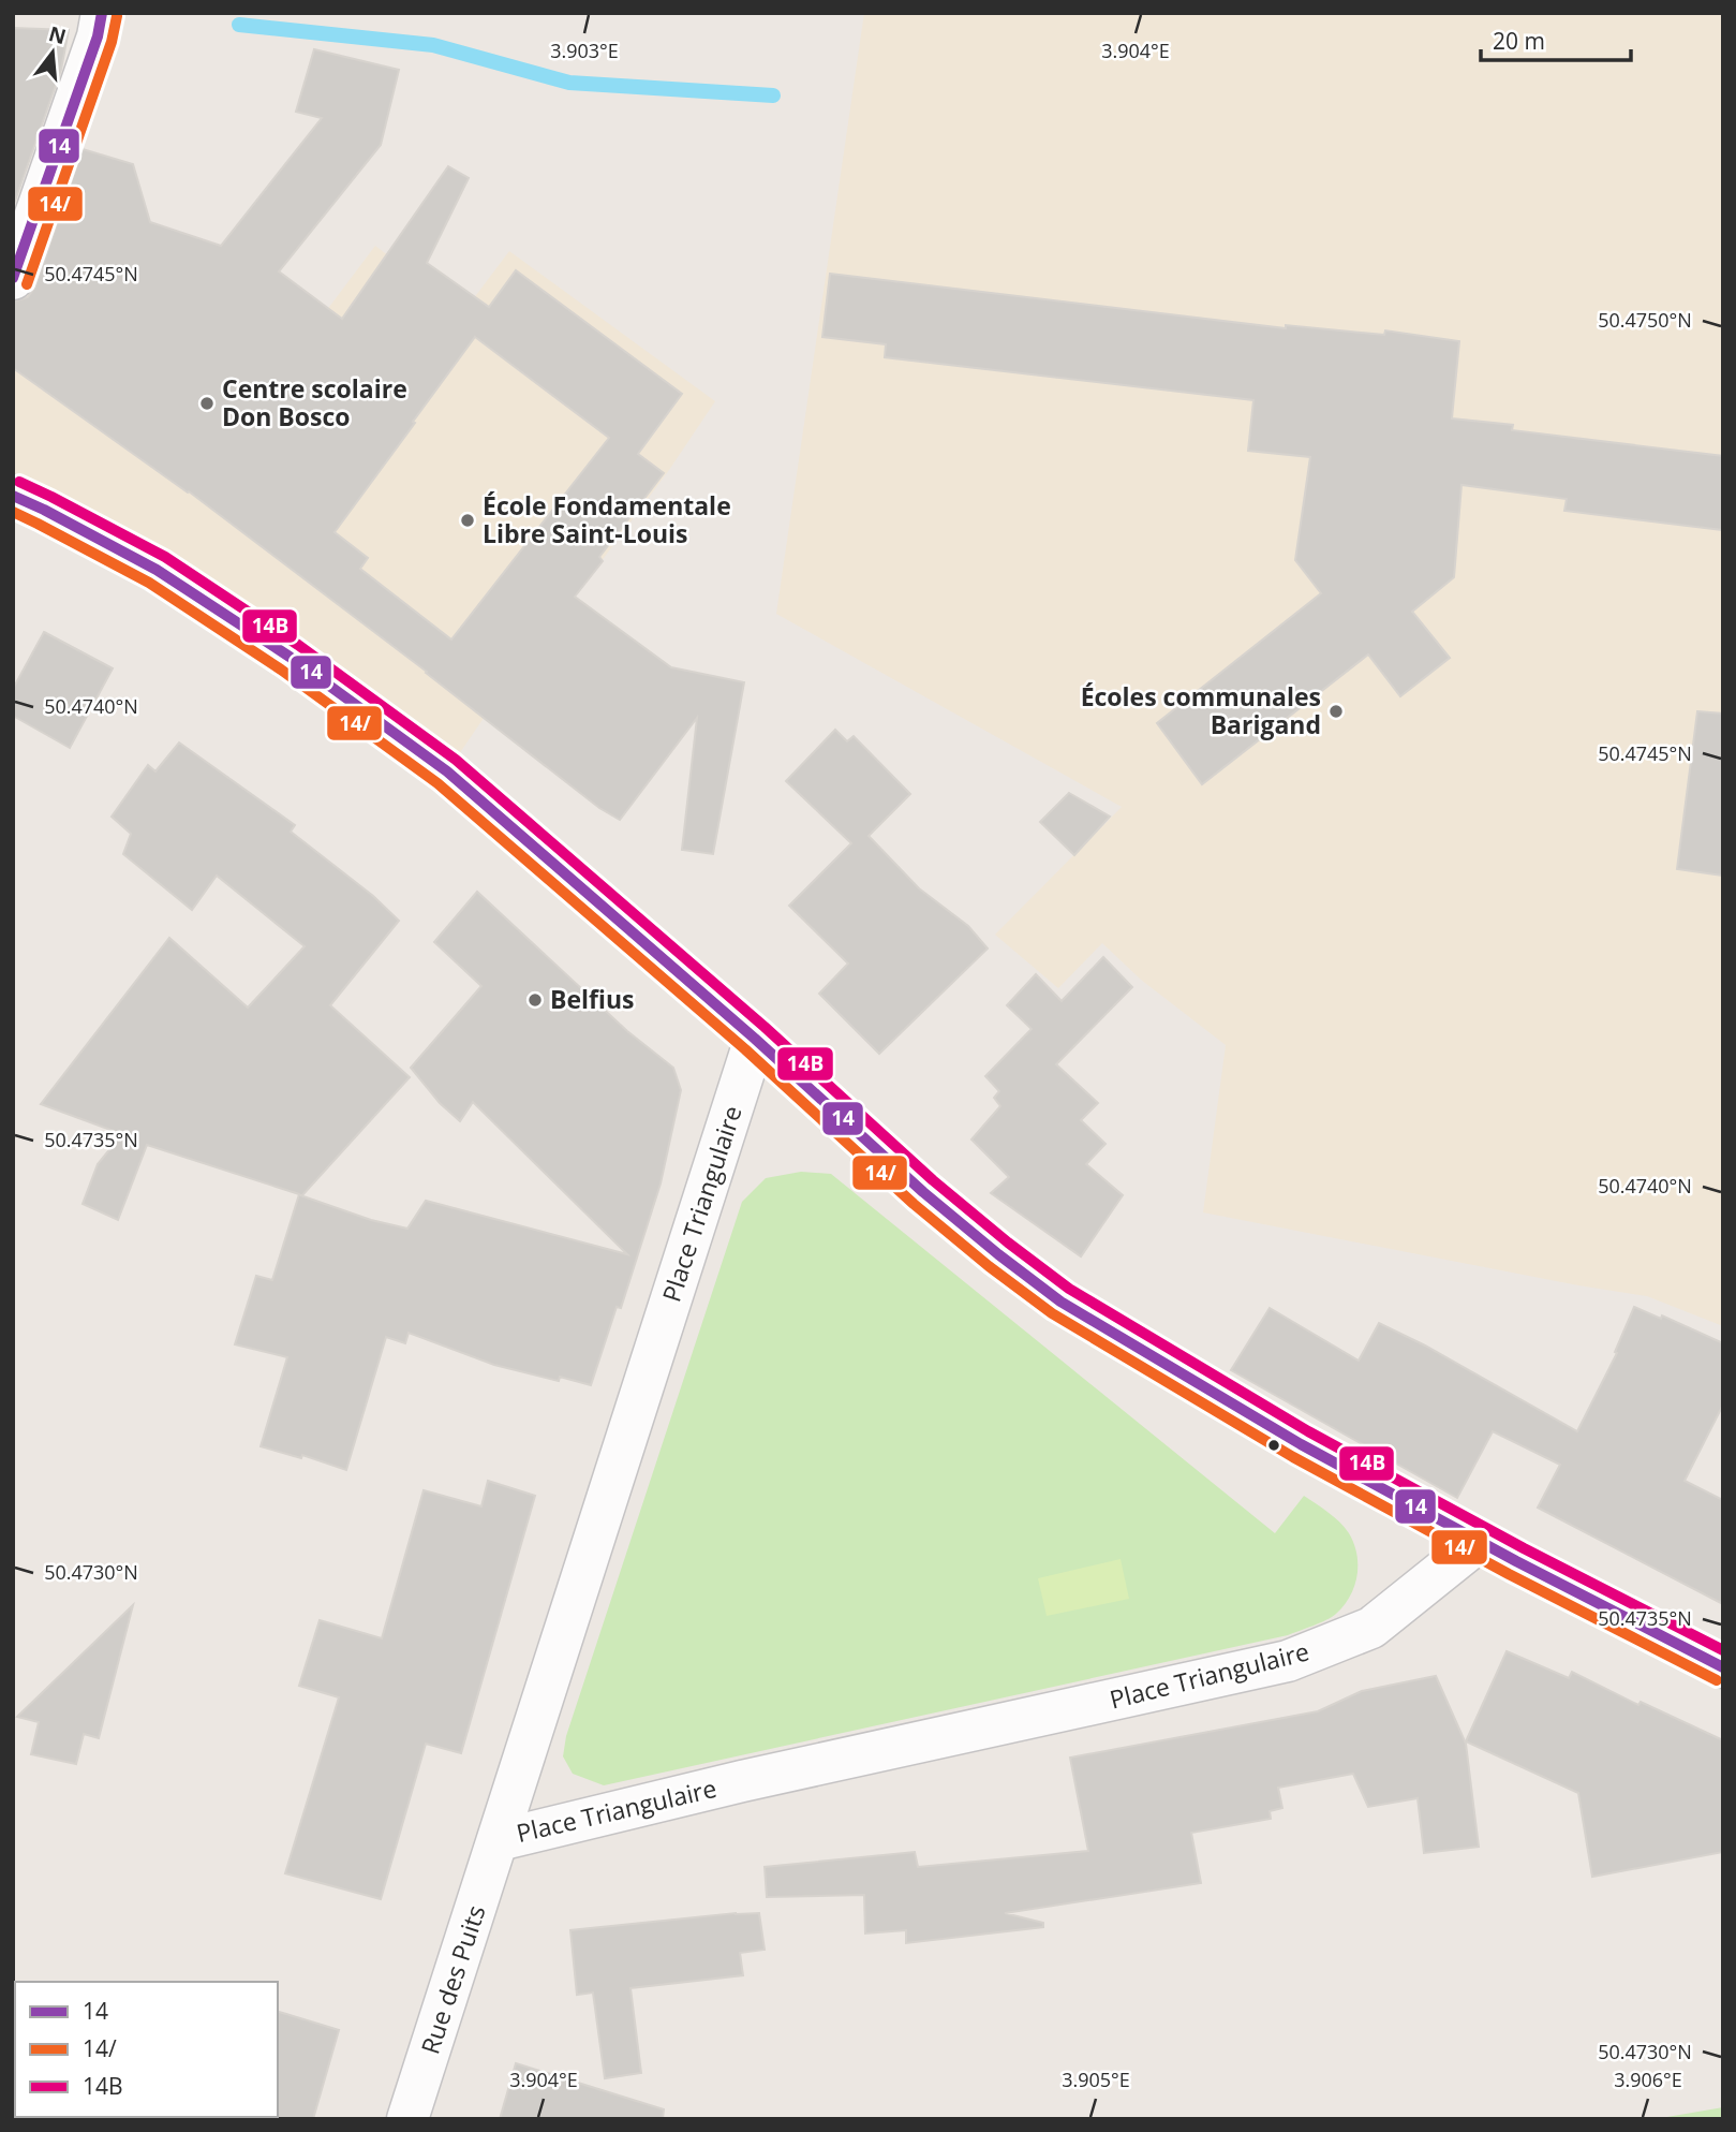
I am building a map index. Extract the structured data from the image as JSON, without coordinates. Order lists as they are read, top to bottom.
{
  "streets": {
    "street": ["Place Triangulaire", "Rue des Puits"]
  },
  "crossings": [
    ["Place Triangulaire", "Rue des Puits"]
  ],
  "places": [
    "Centre scolaire Don Bosco",
    "École Fondamentale Libre Saint-Louis",
    "Écoles communales Barigand",
    "Belfius"
  ],
  "lines": ["transit line 14", "transit line 14/", "transit line 14B"],
  "legend": ["14", "14/", "14B"],
  "scale_bar": "20 m",
  "north": "top",
  "coordinates": [
    "3.903°E",
    "3.904°E",
    "50.4745°N",
    "50.4750°N",
    "50.4740°N",
    "50.4735°N",
    "50.4730°N",
    "3.905°E",
    "3.906°E"
  ]
}
